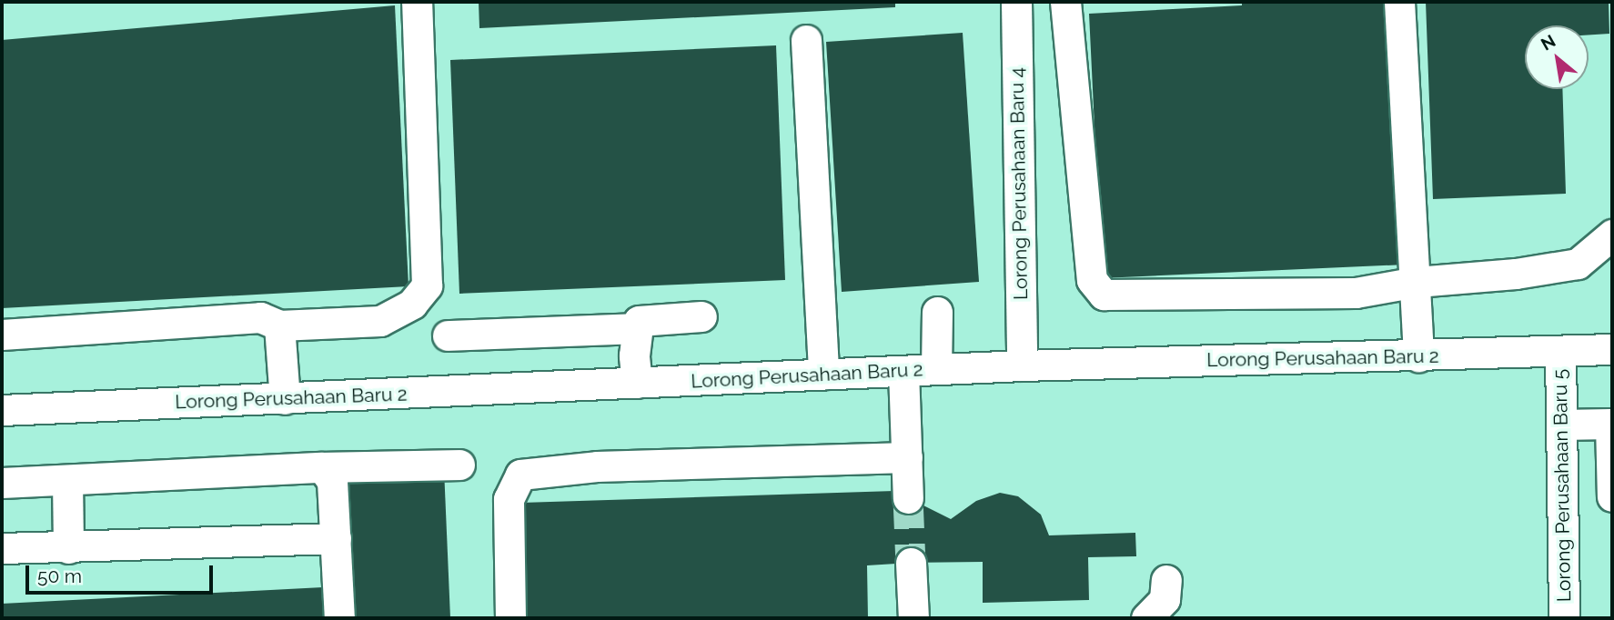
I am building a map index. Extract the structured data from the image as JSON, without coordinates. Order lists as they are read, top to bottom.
{
  "streets": {
    "street": ["Lorong Perusahaan Baru 4", "Lorong Perusahaan Baru 2", "Lorong Perusahaan Baru 5"]
  },
  "crossings": [
    ["Lorong Perusahaan Baru 4", "Lorong Perusahaan Baru 2"],
    ["Lorong Perusahaan Baru 2", "Lorong Perusahaan Baru 5"]
  ],
  "scale_bar": "50 m",
  "north": "top left"
}
